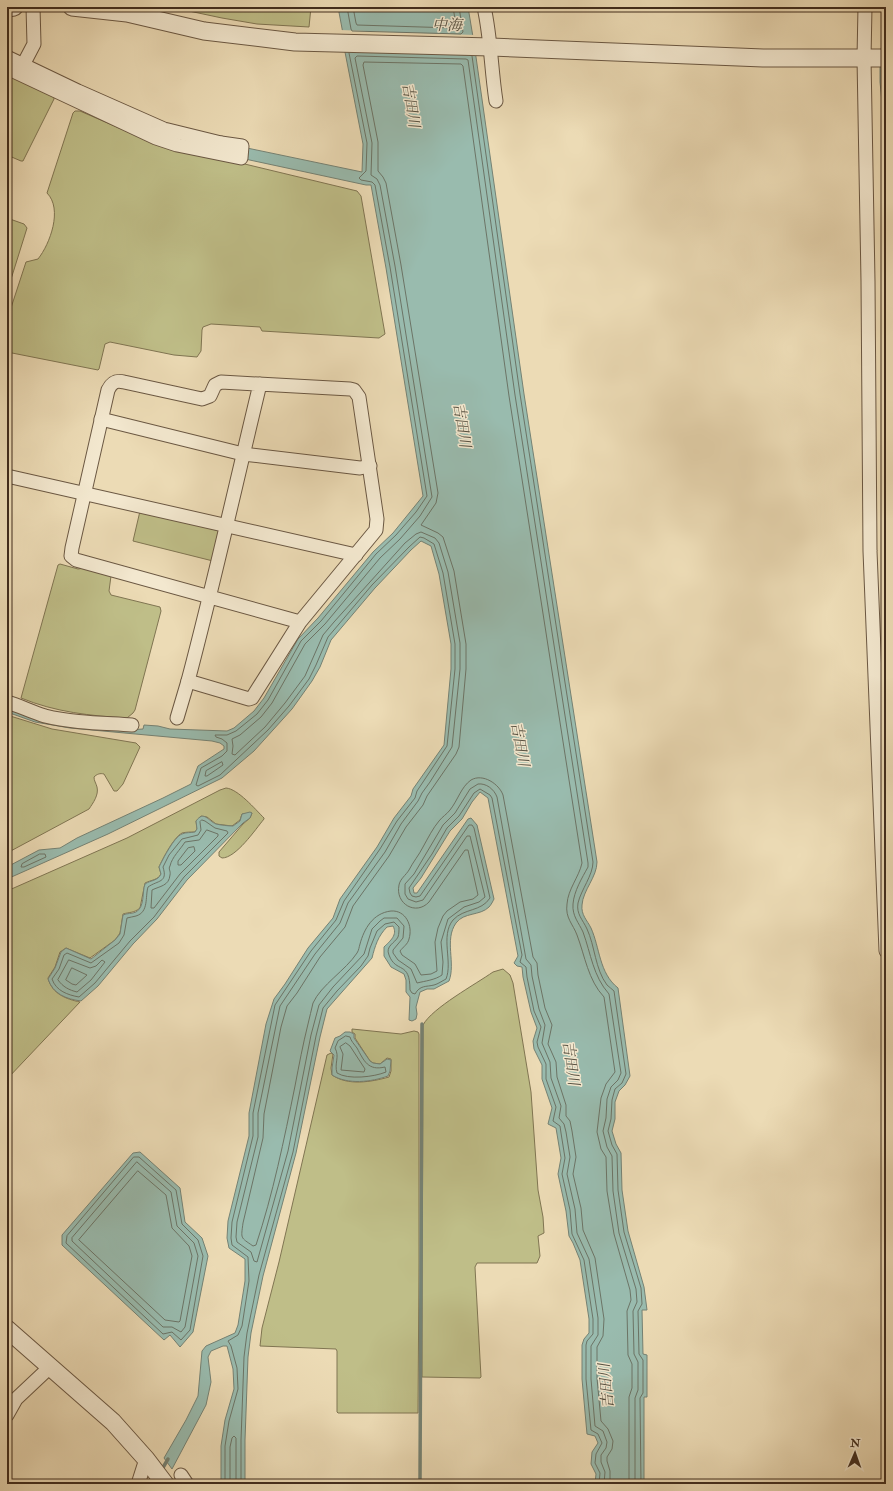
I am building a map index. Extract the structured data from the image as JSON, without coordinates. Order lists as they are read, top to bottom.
{
  "water": ["中海", "吉田川"],
  "north": "top"
}
